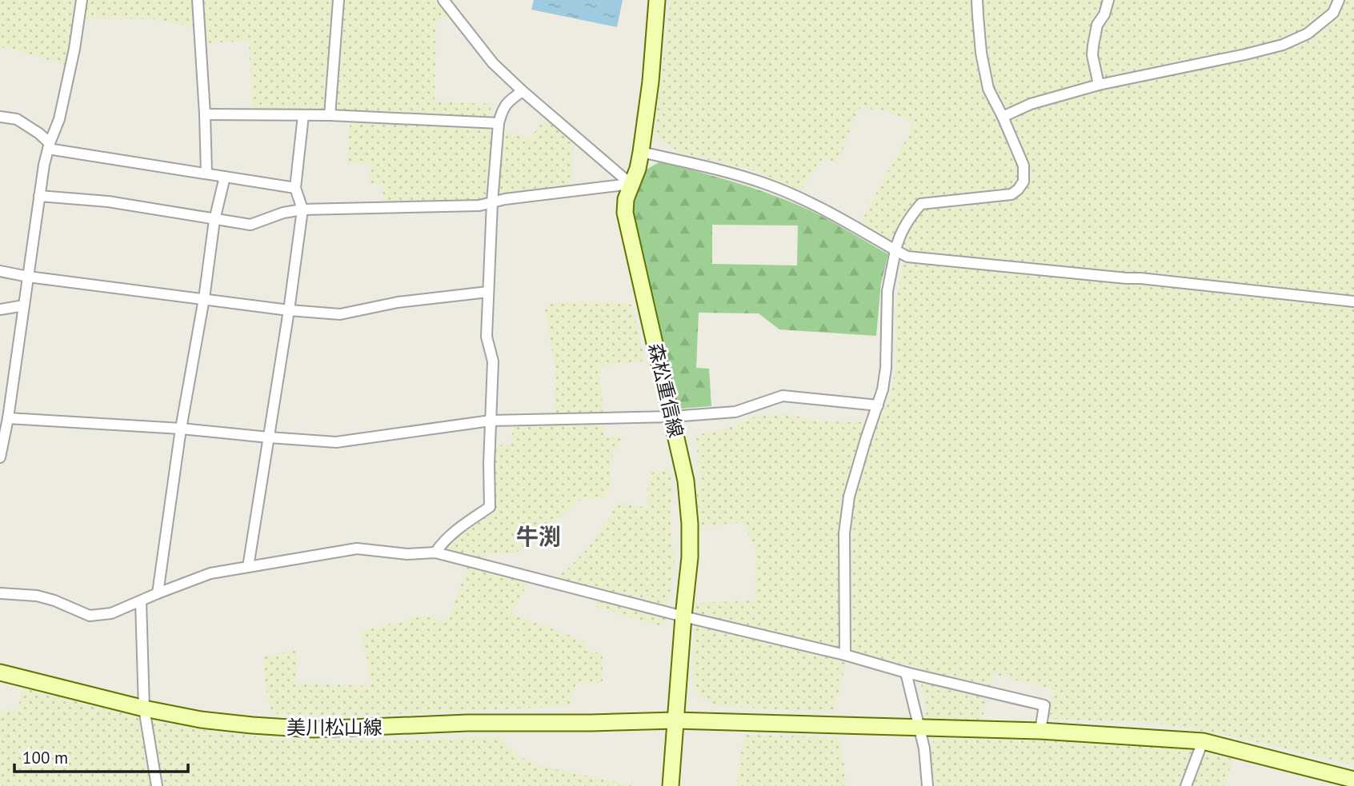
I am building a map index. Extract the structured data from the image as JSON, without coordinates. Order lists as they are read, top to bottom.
{
  "streets": {
    "main road": ["森松重信線", "美川松山線"]
  },
  "crossings": [
    ["森松重信線", "美川松山線"]
  ],
  "districts": ["牛渕"],
  "scale_bar": "100 m"
}
